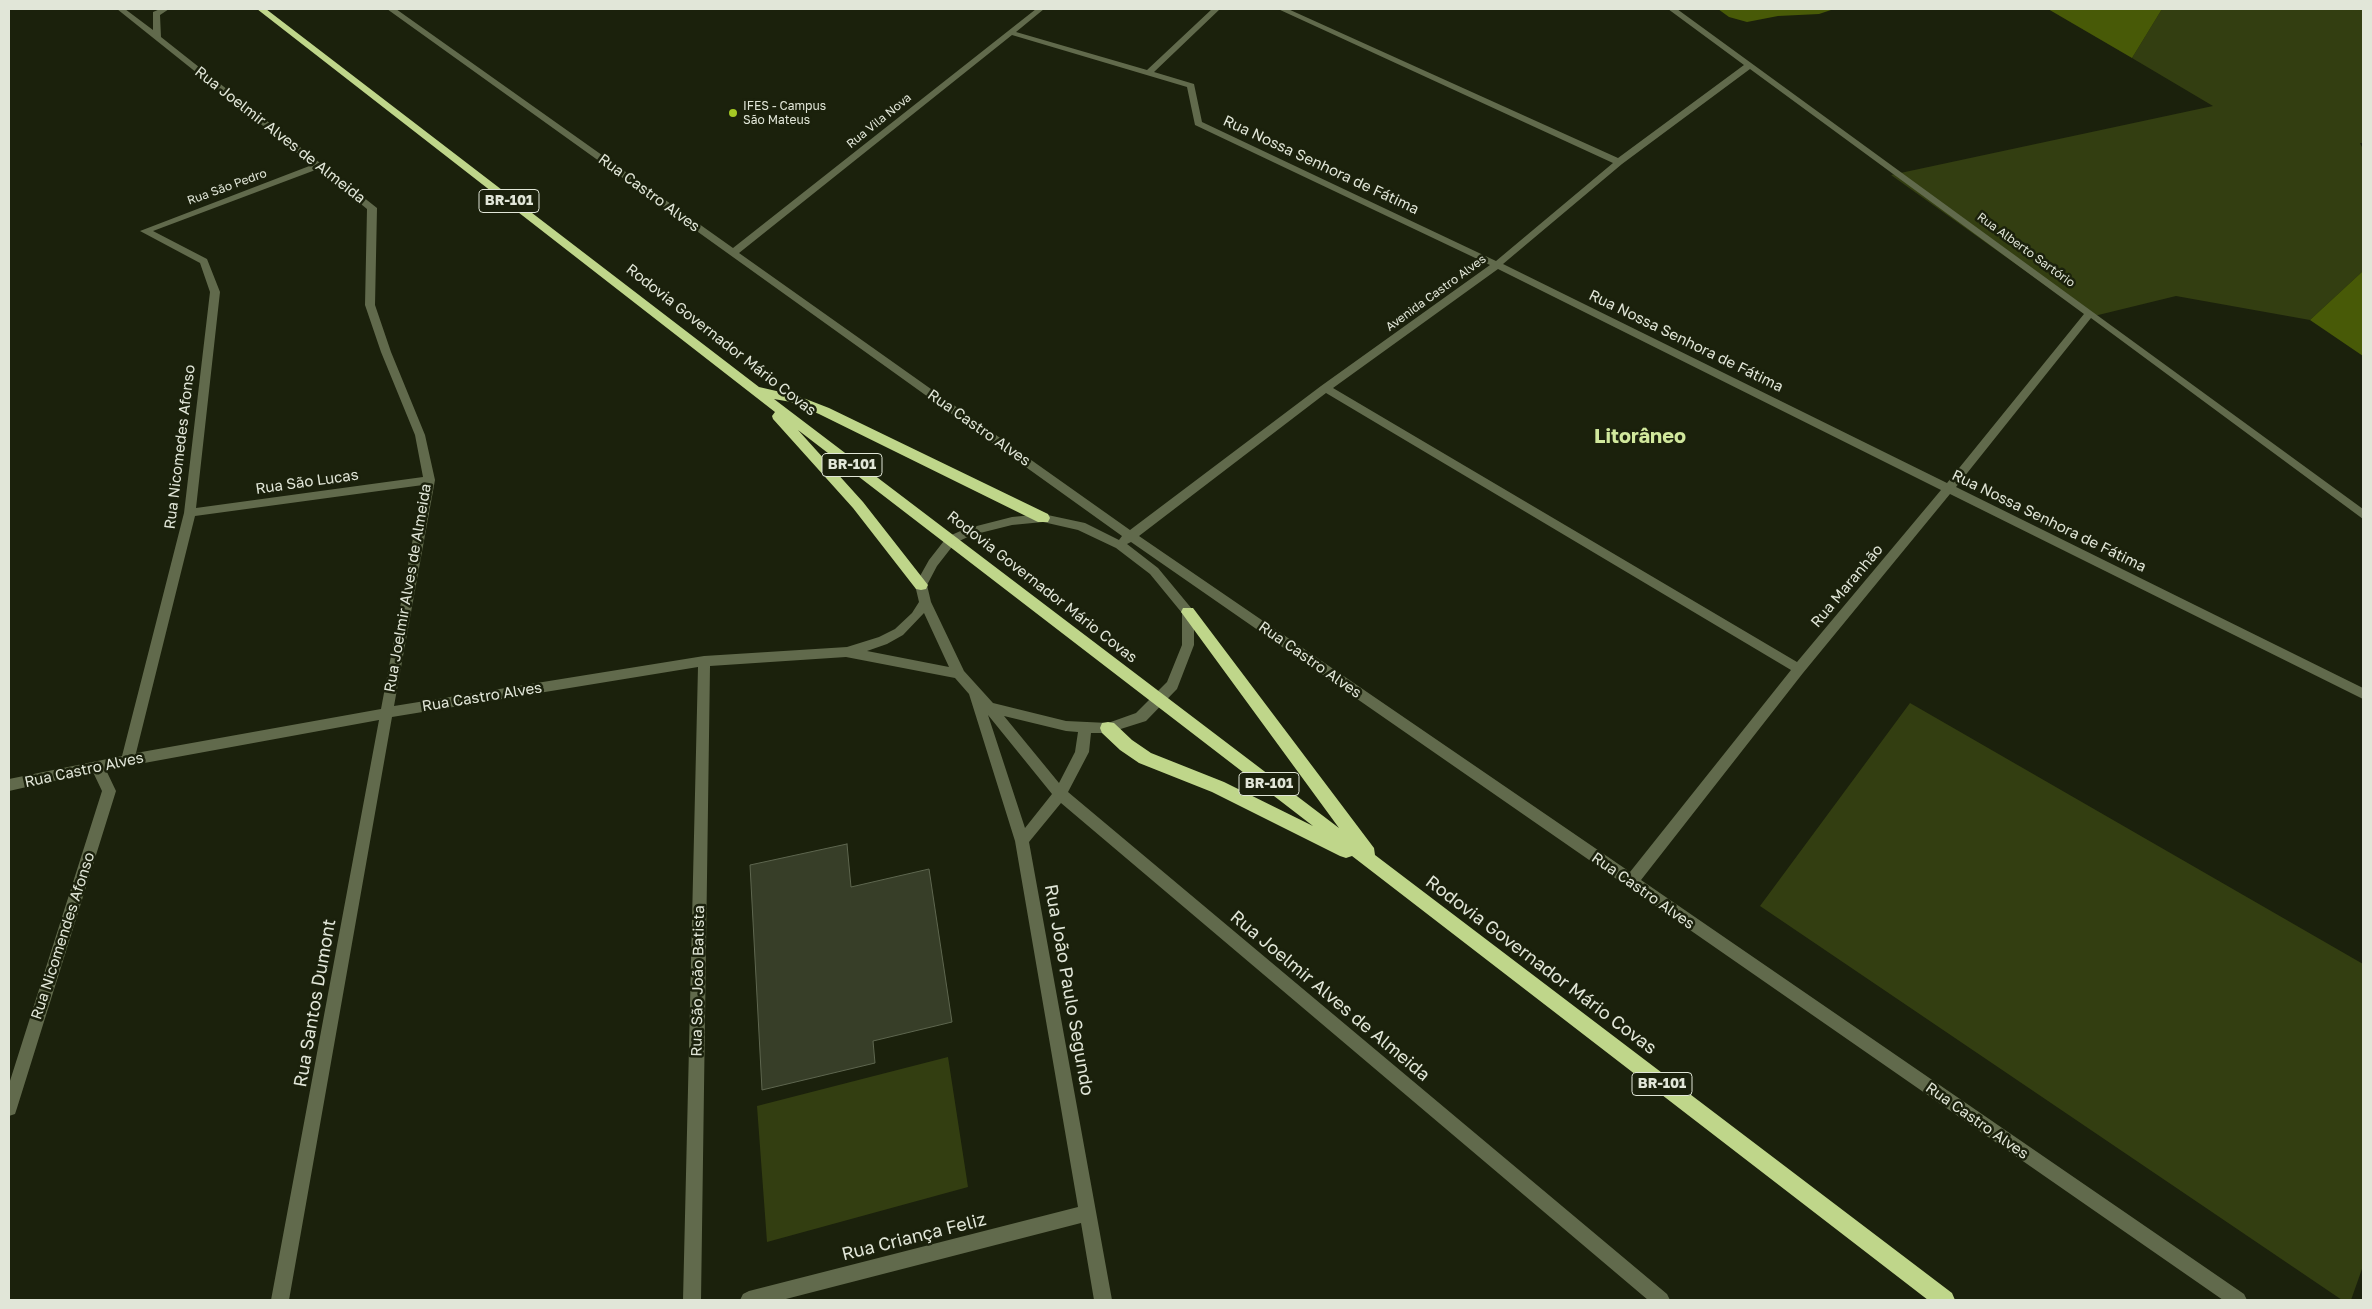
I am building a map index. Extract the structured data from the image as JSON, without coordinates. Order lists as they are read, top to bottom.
{
  "streets": {
    "highway": ["BR-101", "Rodovia Governador Mário Covas"],
    "street": [
      "Rua Vila Nova",
      "Rua Joelmir Alves de Almeida",
      "Rua Nossa Senhora de Fátima",
      "Rua São Pedro",
      "Rua Castro Alves",
      "Rua Alberto Sartório",
      "Avenida Castro Alves",
      "Rua Nicomedes Afonso",
      "Rua São Lucas",
      "Rua Maranhão",
      "Rua Nicomendes Afonso",
      "Rua São João Batista",
      "Rua João Paulo Segundo",
      "Rua Santos Dumont",
      "Rua Criança Feliz"
    ]
  },
  "crossings": [
    ["Rua Vila Nova", "Rua Nossa Senhora de Fátima"],
    ["Rua Vila Nova", "Rua Castro Alves"],
    ["Rua Joelmir Alves de Almeida", "Rua São Pedro"],
    ["Rua Joelmir Alves de Almeida", "Rua Castro Alves"],
    ["Rua Joelmir Alves de Almeida", "Rua São Lucas"],
    ["Rua Joelmir Alves de Almeida", "Rua Santos Dumont"],
    ["Rua Nossa Senhora de Fátima", "Avenida Castro Alves"],
    ["Rua Nossa Senhora de Fátima", "Rua Maranhão"],
    ["Rua São Pedro", "Rua Nicomedes Afonso"],
    ["Rua Castro Alves", "Avenida Castro Alves"],
    ["Rua Castro Alves", "Rua Nicomedes Afonso"],
    ["Rua Castro Alves", "Rua Maranhão"],
    ["Rua Castro Alves", "Rua Nicomendes Afonso"],
    ["Rua Castro Alves", "Rua São João Batista"],
    ["Rua Castro Alves", "Rua Santos Dumont"],
    ["Rua Alberto Sartório", "Avenida Castro Alves"],
    ["Rua Alberto Sartório", "Rua Maranhão"],
    ["Rua Nicomedes Afonso", "Rua São Lucas"],
    ["Rua João Paulo Segundo", "Rua Criança Feliz"]
  ],
  "districts": ["Litorâneo"],
  "places": ["IFES - Campus São Mateus"]
}
